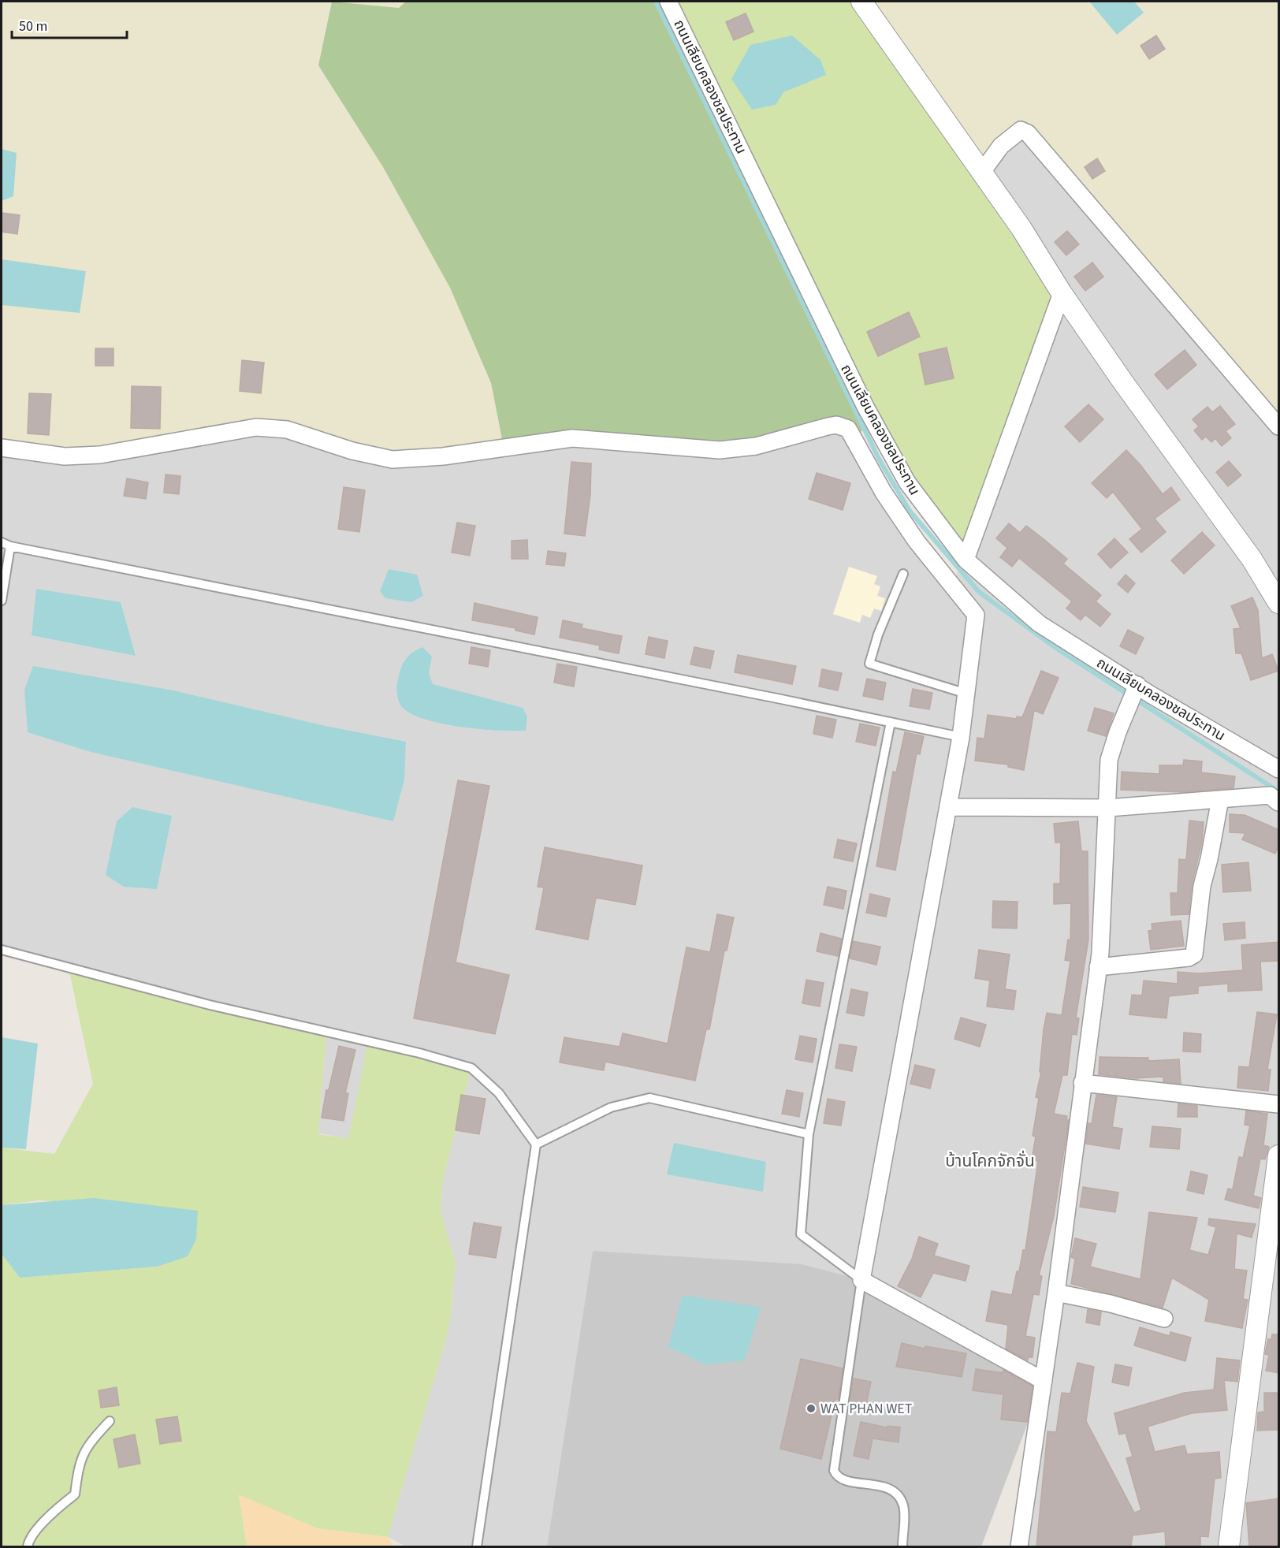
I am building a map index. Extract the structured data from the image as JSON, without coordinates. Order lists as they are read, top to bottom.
{
  "streets": {
    "street": ["ถนนเลียบคลองชลประทาน"]
  },
  "districts": ["บ้านโคกจักจั่น"],
  "places": ["WAT PHAN WET"],
  "scale_bar": "50 m"
}
